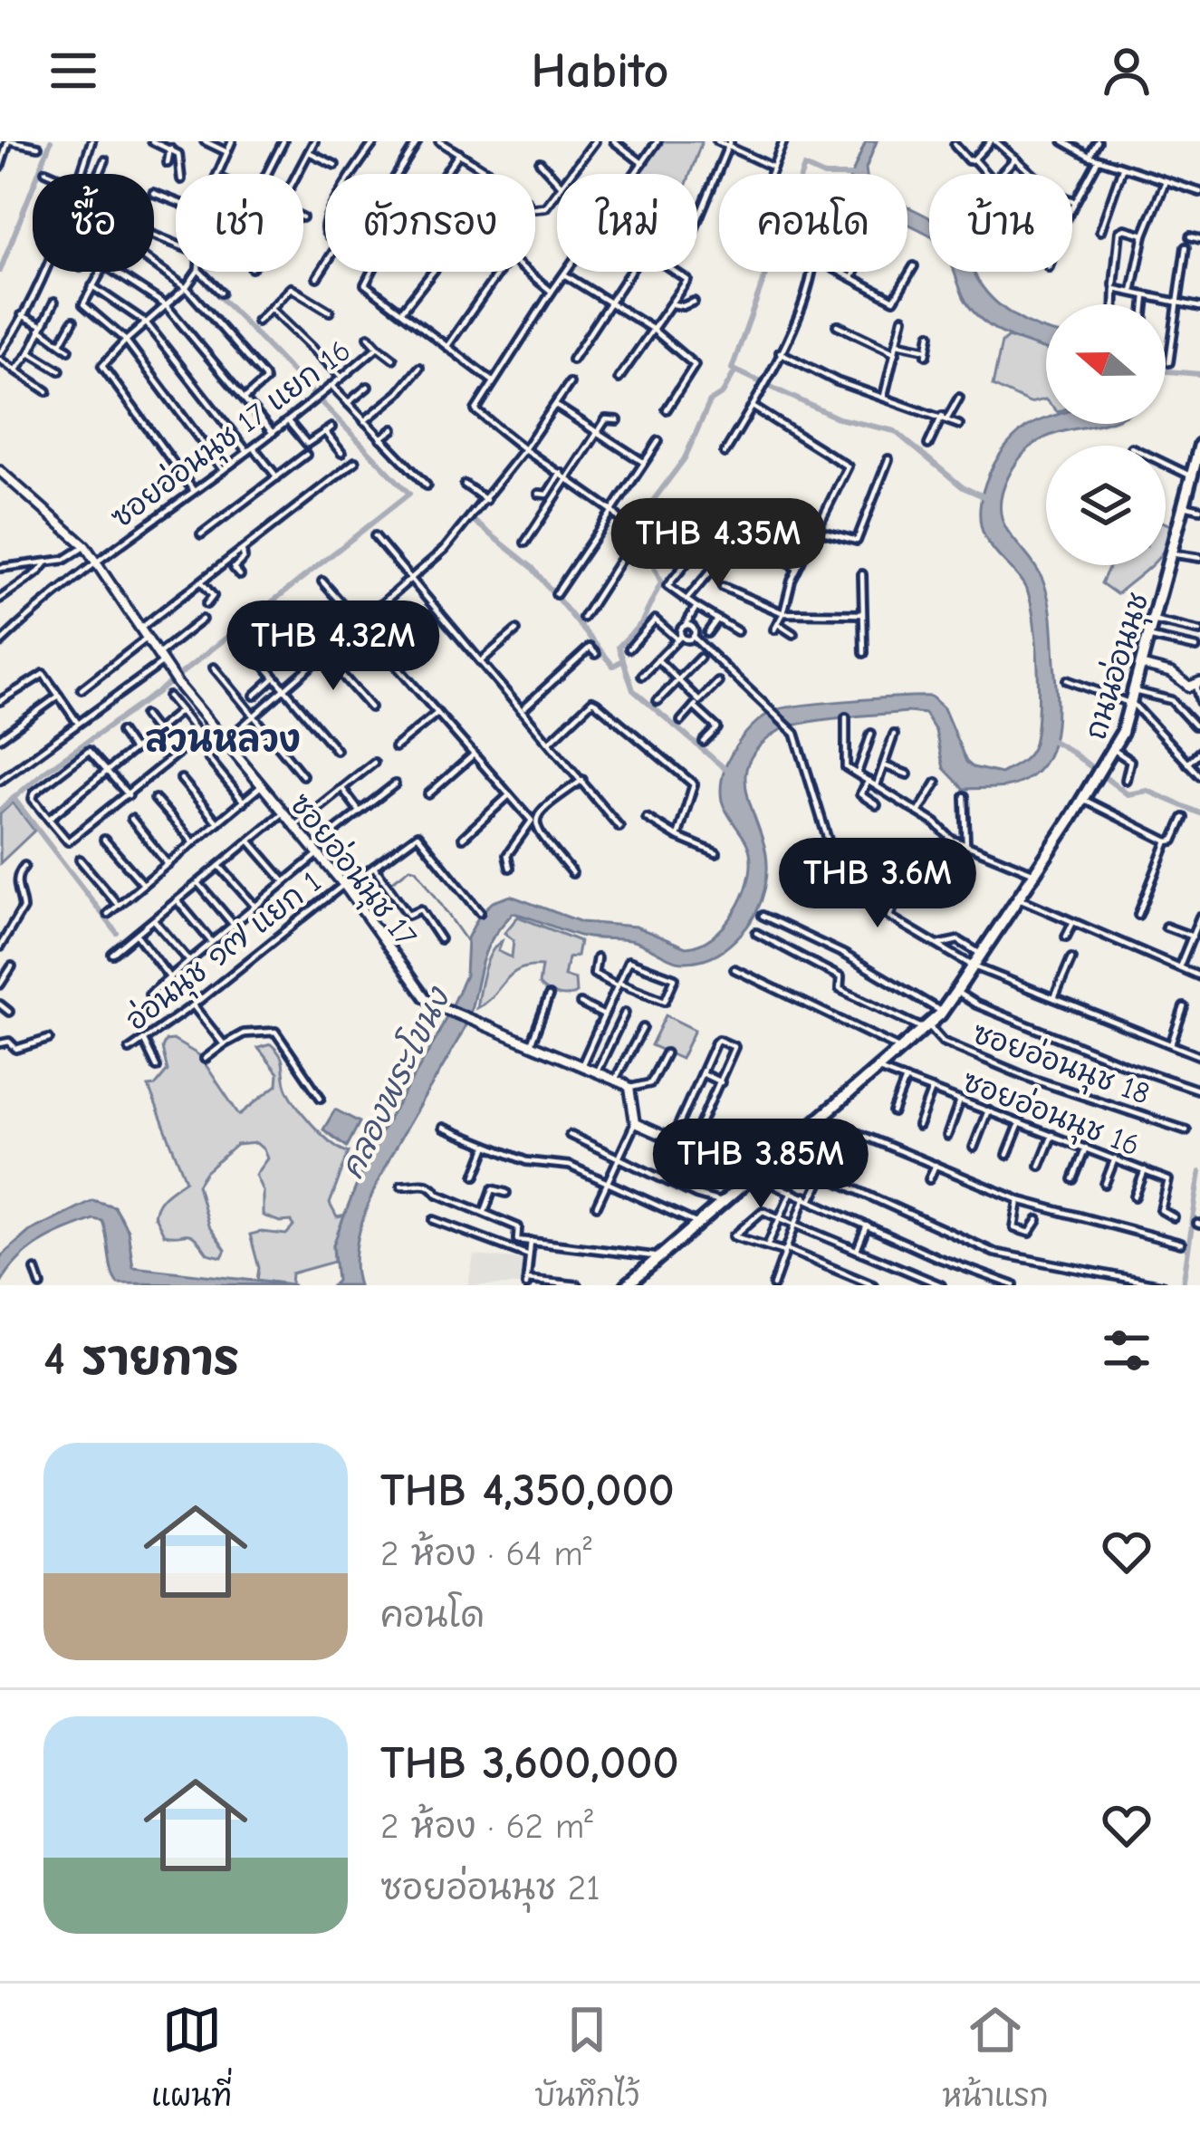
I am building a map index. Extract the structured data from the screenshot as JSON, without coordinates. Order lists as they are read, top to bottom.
{
  "streets": {
    "main road": ["ถนนอ่อนนุช"],
    "street": [
      "ซอยอ่อนนุช 17 แยก 16",
      "ซอยอ่อนนุช 17",
      "อ่อนนุช ๑๗ แยก 1",
      "ซอยอ่อนนุช 18",
      "ซอยอ่อนนุช 16"
    ]
  },
  "crossings": [
    ["ซอยอ่อนนุช 17 แยก 16", "ซอยอ่อนนุช 17"],
    ["ถนนอ่อนนุช", "ซอยอ่อนนุช 18"],
    ["ถนนอ่อนนุช", "ซอยอ่อนนุช 16"],
    ["ซอยอ่อนนุช 17", "อ่อนนุช ๑๗ แยก 1"]
  ],
  "districts": ["สวนหลวง"],
  "water": ["คลองพระโขนง"],
  "north": "left",
  "page": {
    "header": "Habito",
    "chip": [
      "ซื้อ",
      "เช่า",
      "ตัวกรอง",
      "ใหม่",
      "คอนโด",
      "บ้าน"
    ],
    "price": [
      "THB 4.35M",
      "THB 4.32M",
      "THB 3.6M",
      "THB 3.85M"
    ],
    "heading": "4 รายการ",
    "list": [
      {
        "name": "THB 4,350,000",
        "note": "2 ห้อง · 64 m² · คอนโด"
      },
      {
        "name": "THB 3,600,000",
        "note": "2 ห้อง · 62 m² · ซอยอ่อนนุช 21"
      }
    ],
    "tabs": ["แผนที่", "บันทึกไว้", "หน้าแรก"]
  }
}
